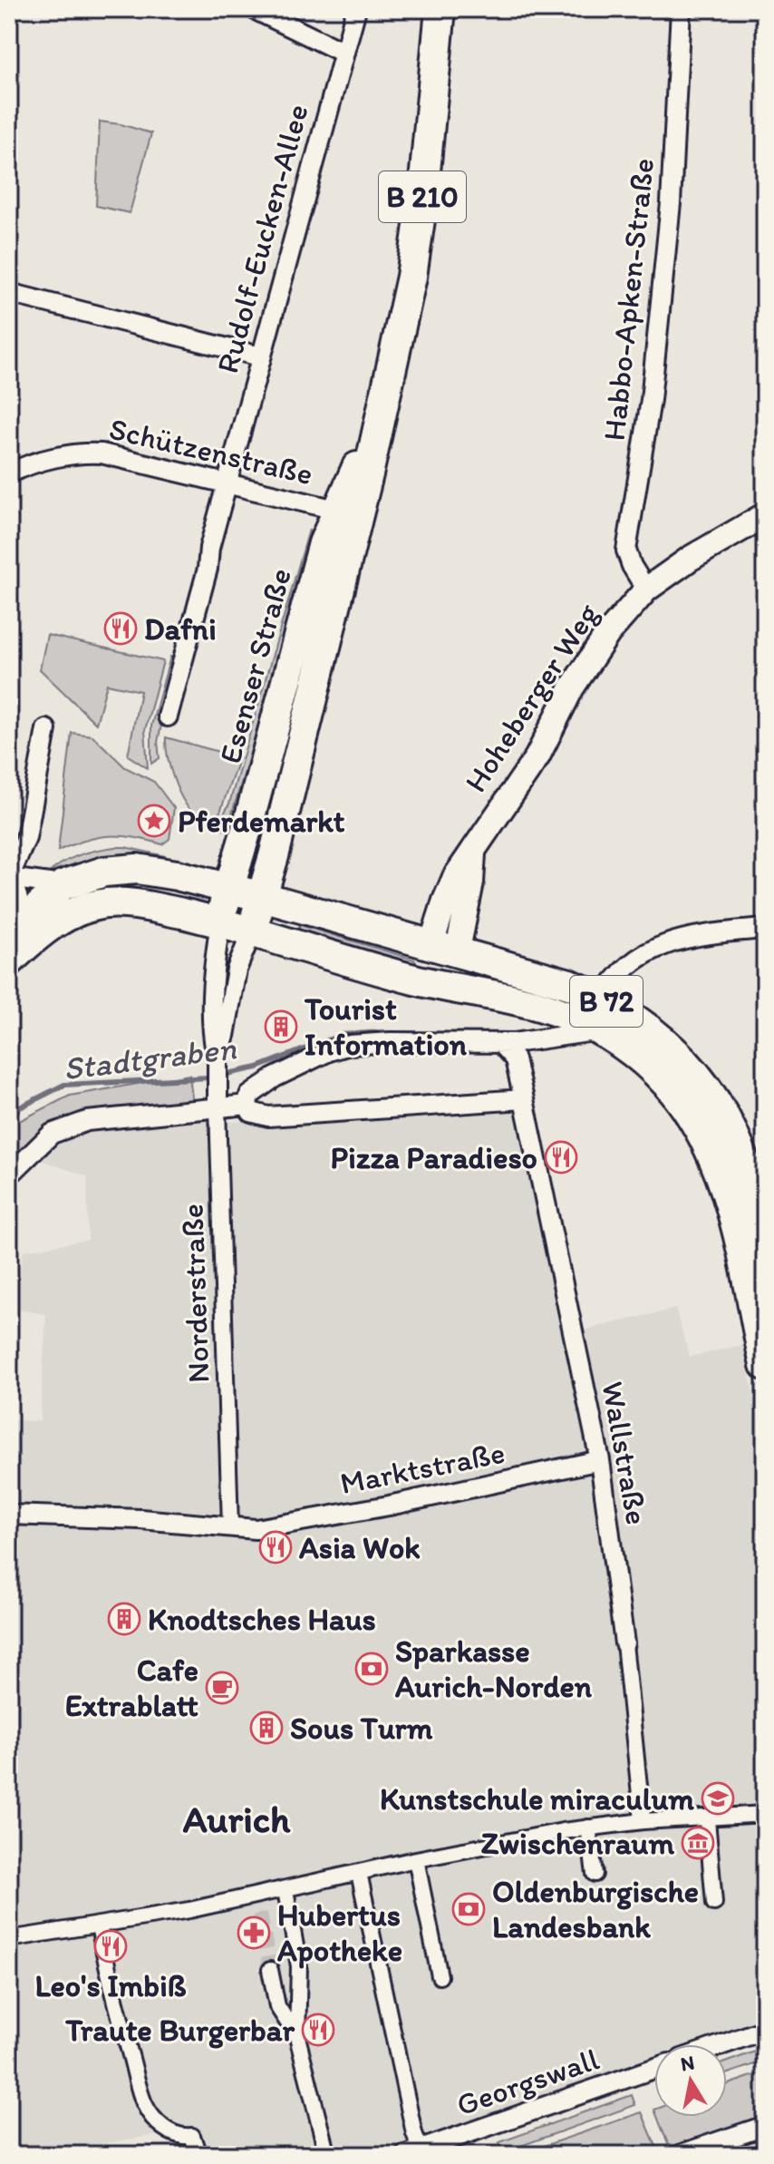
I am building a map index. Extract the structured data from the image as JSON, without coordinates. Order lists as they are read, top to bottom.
{
  "streets": {
    "main road": [
      "B 210",
      "Esenser Straße",
      "Hoheberger Weg",
      "B 72"
    ],
    "street": [
      "Rudolf-Eucken-Allee",
      "Habbo-Apken-Straße",
      "Schützenstraße",
      "Norderstraße",
      "Wallstraße",
      "Marktstraße",
      "Georgswall"
    ]
  },
  "crossings": [
    ["Rudolf-Eucken-Allee", "Schützenstraße"],
    ["Habbo-Apken-Straße", "Hoheberger Weg"],
    ["Schützenstraße", "Esenser Straße"],
    ["Esenser Straße", "B 72"],
    ["Esenser Straße", "Norderstraße"],
    ["Hoheberger Weg", "B 72"],
    ["B 72", "Norderstraße"],
    ["Norderstraße", "Marktstraße"],
    ["Wallstraße", "Marktstraße"]
  ],
  "districts": ["Aurich"],
  "water": ["Stadtgraben"],
  "places": {
    "restaurant": [
      "Dafni",
      "Pizza Paradieso",
      "Asia Wok",
      "Leo's Imbiß",
      "Traute Burgerbar"
    ],
    "place": ["Pferdemarkt"],
    "building": ["Tourist Information", "Knodtsches Haus", "Sous Turm"],
    "bank": ["Sparkasse Aurich-Norden", "Oldenburgische Landesbank"],
    "cafe": ["Cafe Extrablatt"],
    "school or university": ["Kunstschule miraculum"],
    "museum": ["Zwischenraum"],
    "pharmacy": ["Hubertus Apotheke"]
  },
  "north": "top"
}
